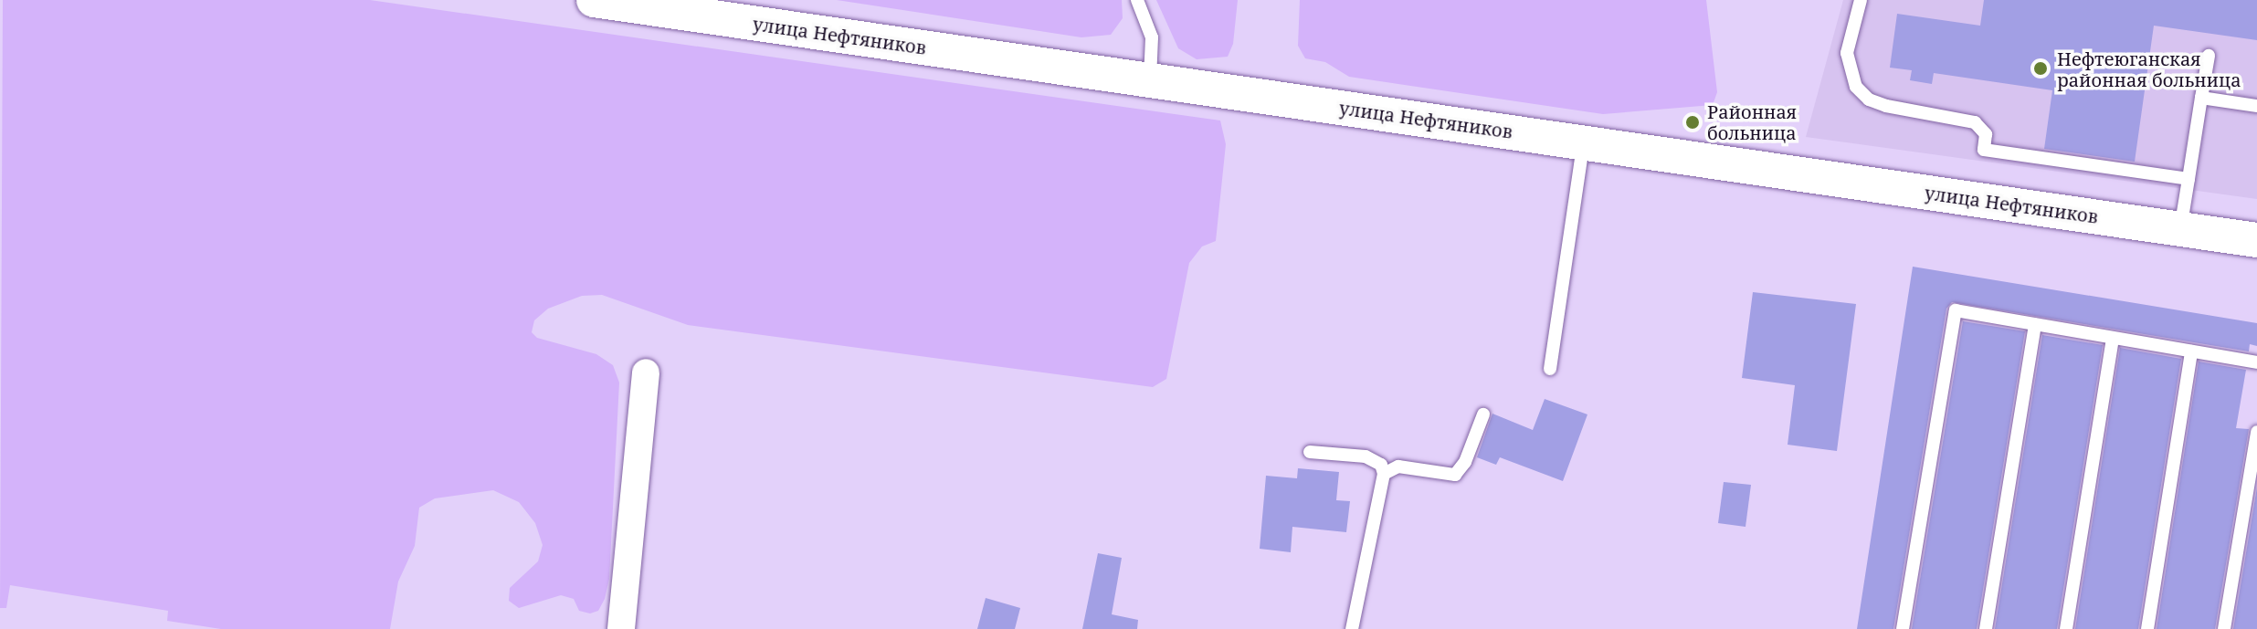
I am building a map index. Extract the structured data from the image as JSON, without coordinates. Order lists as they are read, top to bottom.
{
  "streets": {
    "street": ["улица Нефтяников"]
  },
  "places": ["Нефтеюганская районная больница", "Районная больница"]
}
